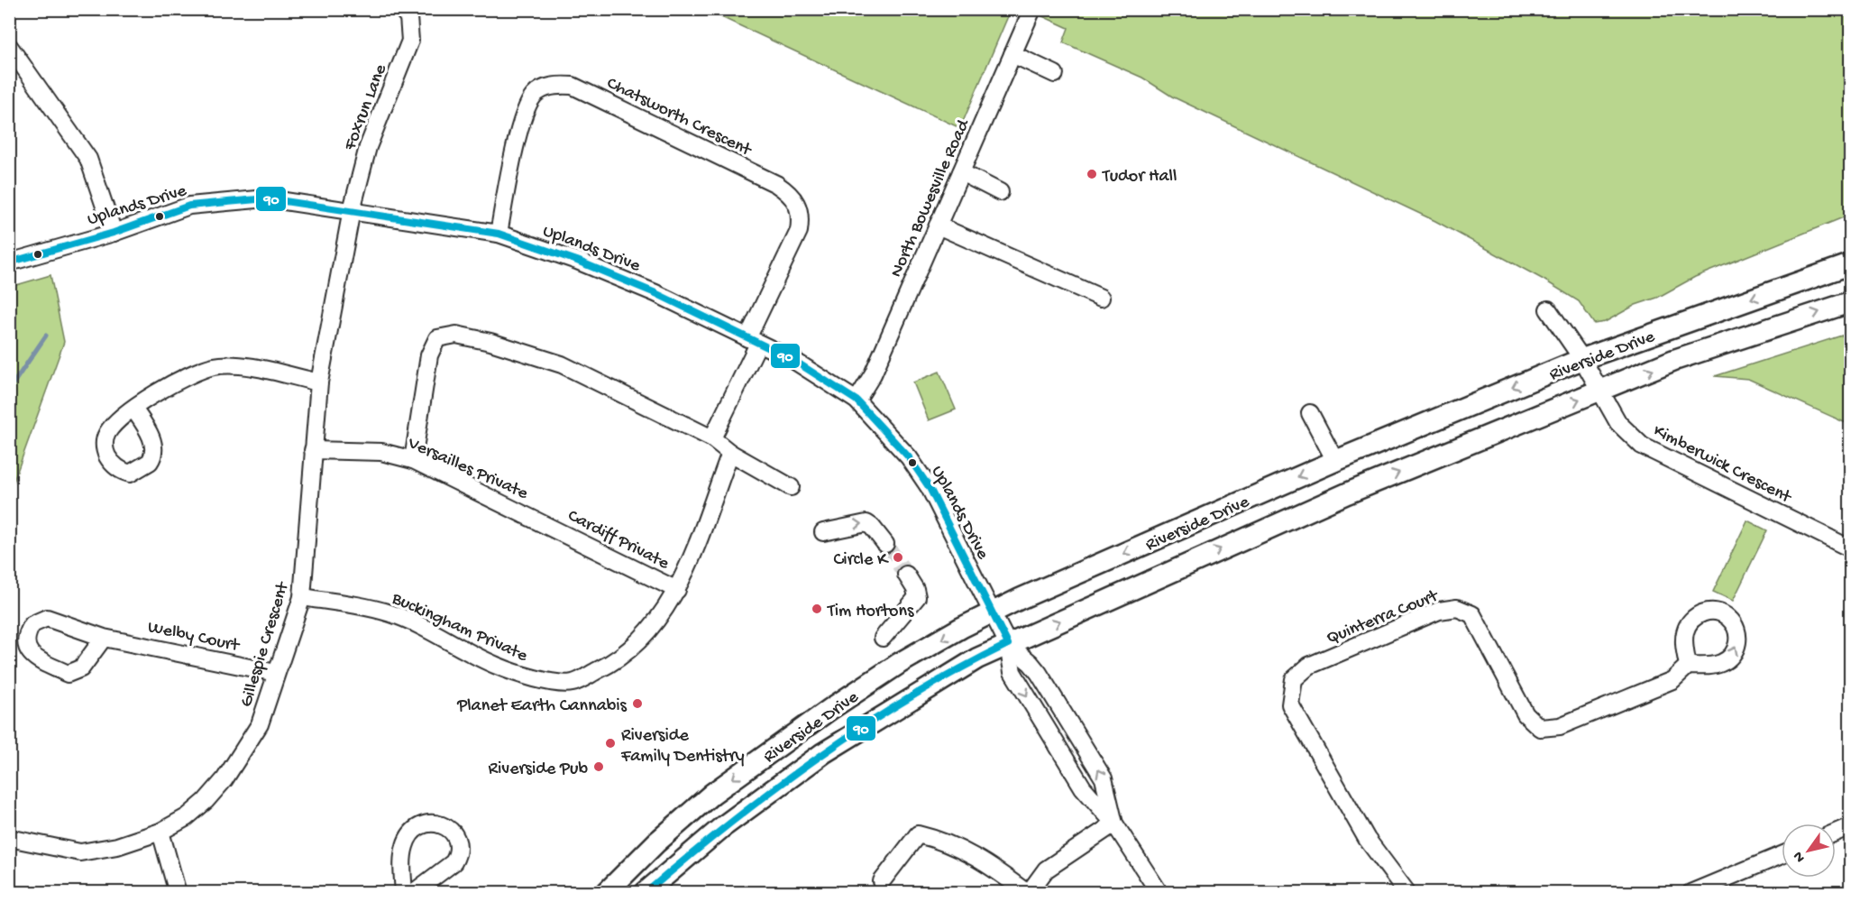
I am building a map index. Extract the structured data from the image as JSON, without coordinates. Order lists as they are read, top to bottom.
{
  "streets": {
    "main road": ["Riverside Drive"],
    "street": [
      "Foxrun Lane",
      "Chatsworth Crescent",
      "North Bowesville Road",
      "Uplands Drive",
      "Kimberwick Crescent",
      "Versailles Private",
      "Cardiff Private",
      "Quinterra Court",
      "Buckingham Private",
      "Welby Court",
      "Gillespie Crescent"
    ]
  },
  "crossings": [
    ["Foxrun Lane", "Uplands Drive"],
    ["Foxrun Lane", "Gillespie Crescent"],
    ["Chatsworth Crescent", "Uplands Drive"],
    ["North Bowesville Road", "Uplands Drive"],
    ["Uplands Drive", "Riverside Drive"],
    ["Uplands Drive", "Gillespie Crescent"],
    ["Riverside Drive", "Kimberwick Crescent"],
    ["Versailles Private", "Cardiff Private"],
    ["Versailles Private", "Gillespie Crescent"],
    ["Cardiff Private", "Buckingham Private"],
    ["Buckingham Private", "Gillespie Crescent"],
    ["Welby Court", "Gillespie Crescent"]
  ],
  "places": [
    "Tudor Hall",
    "Circle K",
    "Tim Hortons",
    "Planet Earth Cannabis",
    "Riverside Family Dentistry",
    "Riverside Pub"
  ],
  "lines": ["transit line 90"],
  "north": "bottom left"
}
